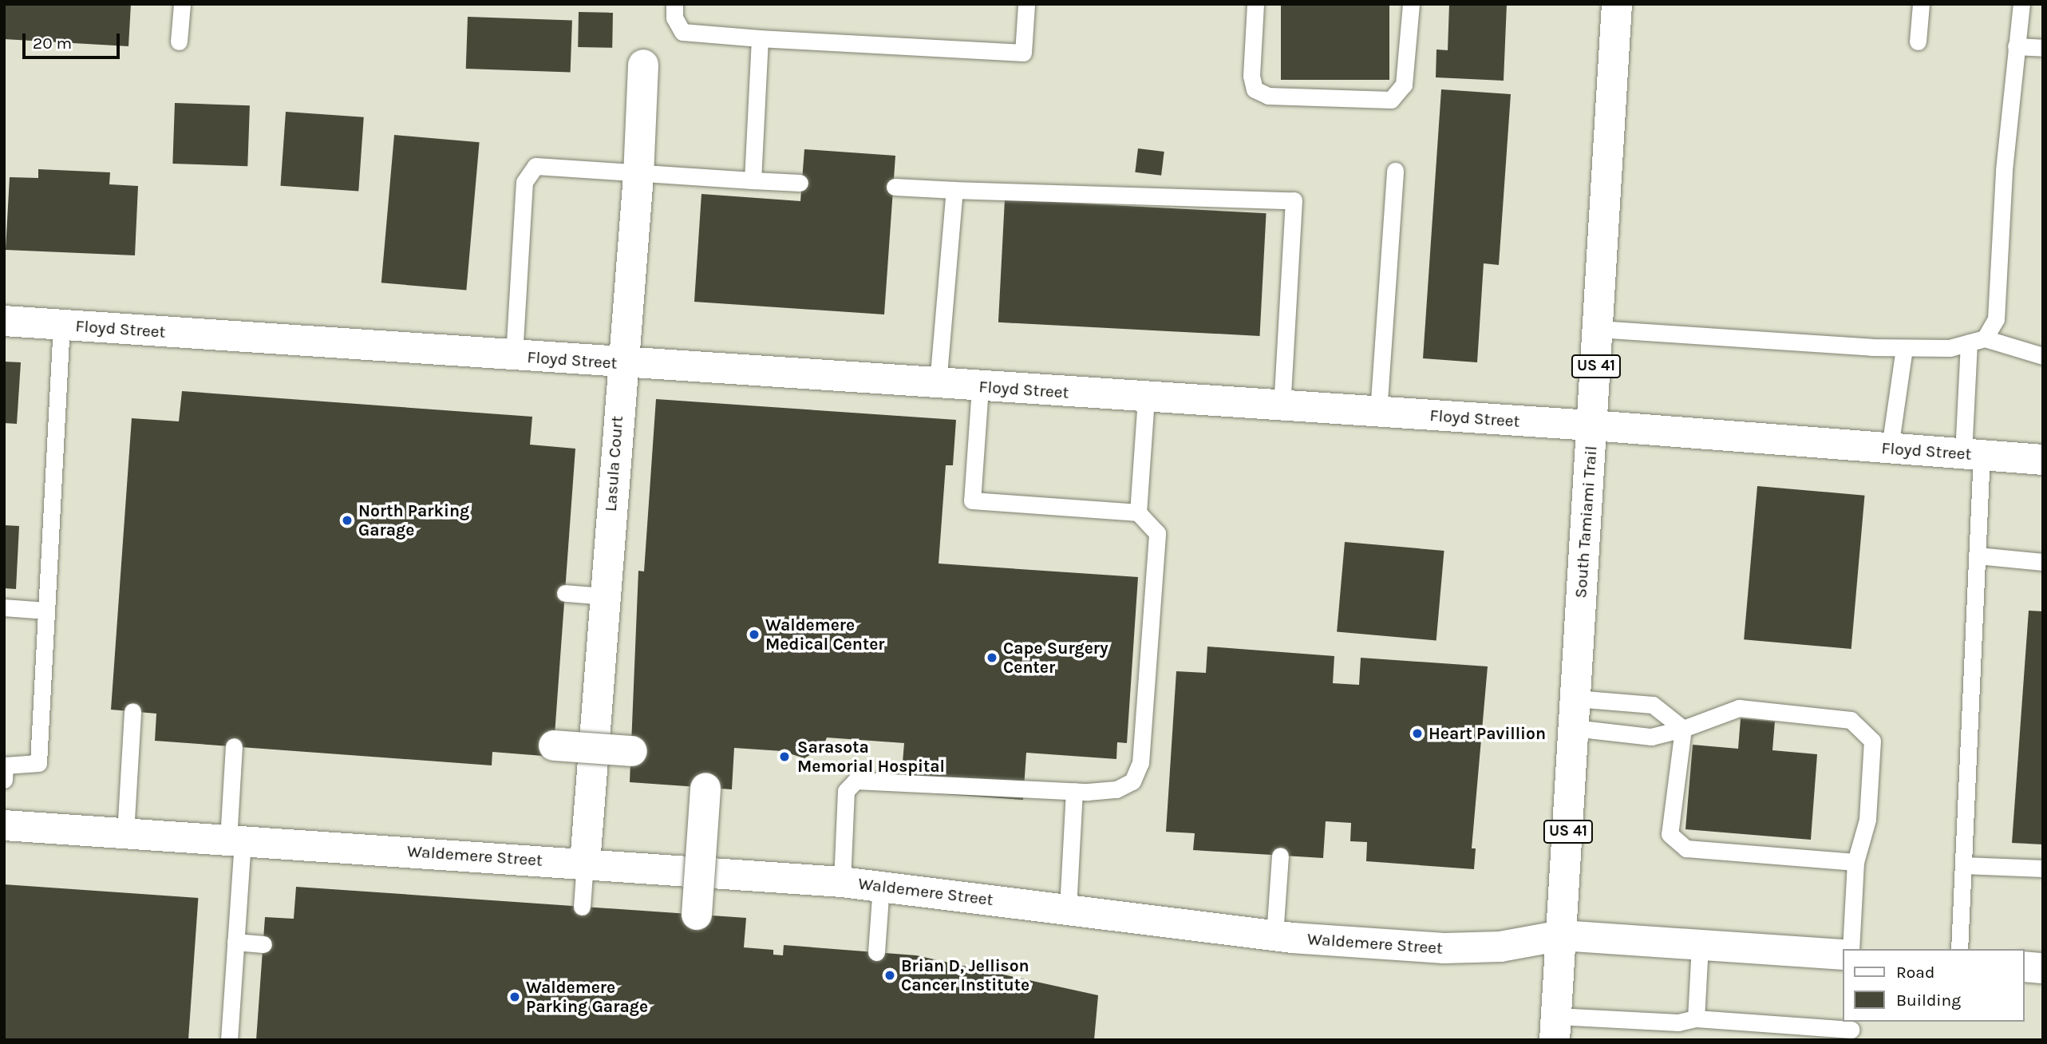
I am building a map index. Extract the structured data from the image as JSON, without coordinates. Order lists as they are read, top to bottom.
{
  "streets": {
    "street": [
      "Floyd Street",
      "US 41",
      "Lasula Court",
      "South Tamiami Trail",
      "Waldemere Street"
    ]
  },
  "crossings": [
    ["Floyd Street", "Lasula Court"],
    ["Floyd Street", "South Tamiami Trail"],
    ["Lasula Court", "Waldemere Street"],
    ["South Tamiami Trail", "Waldemere Street"]
  ],
  "places": [
    "North Parking Garage",
    "Waldemere Medical Center",
    "Cape Surgery Center",
    "Heart Pavillion",
    "Sarasota Memorial Hospital",
    "Brian D, Jellison Cancer Institute",
    "Waldemere Parking Garage"
  ],
  "legend": ["Road", "Building"],
  "scale_bar": "20 m"
}
